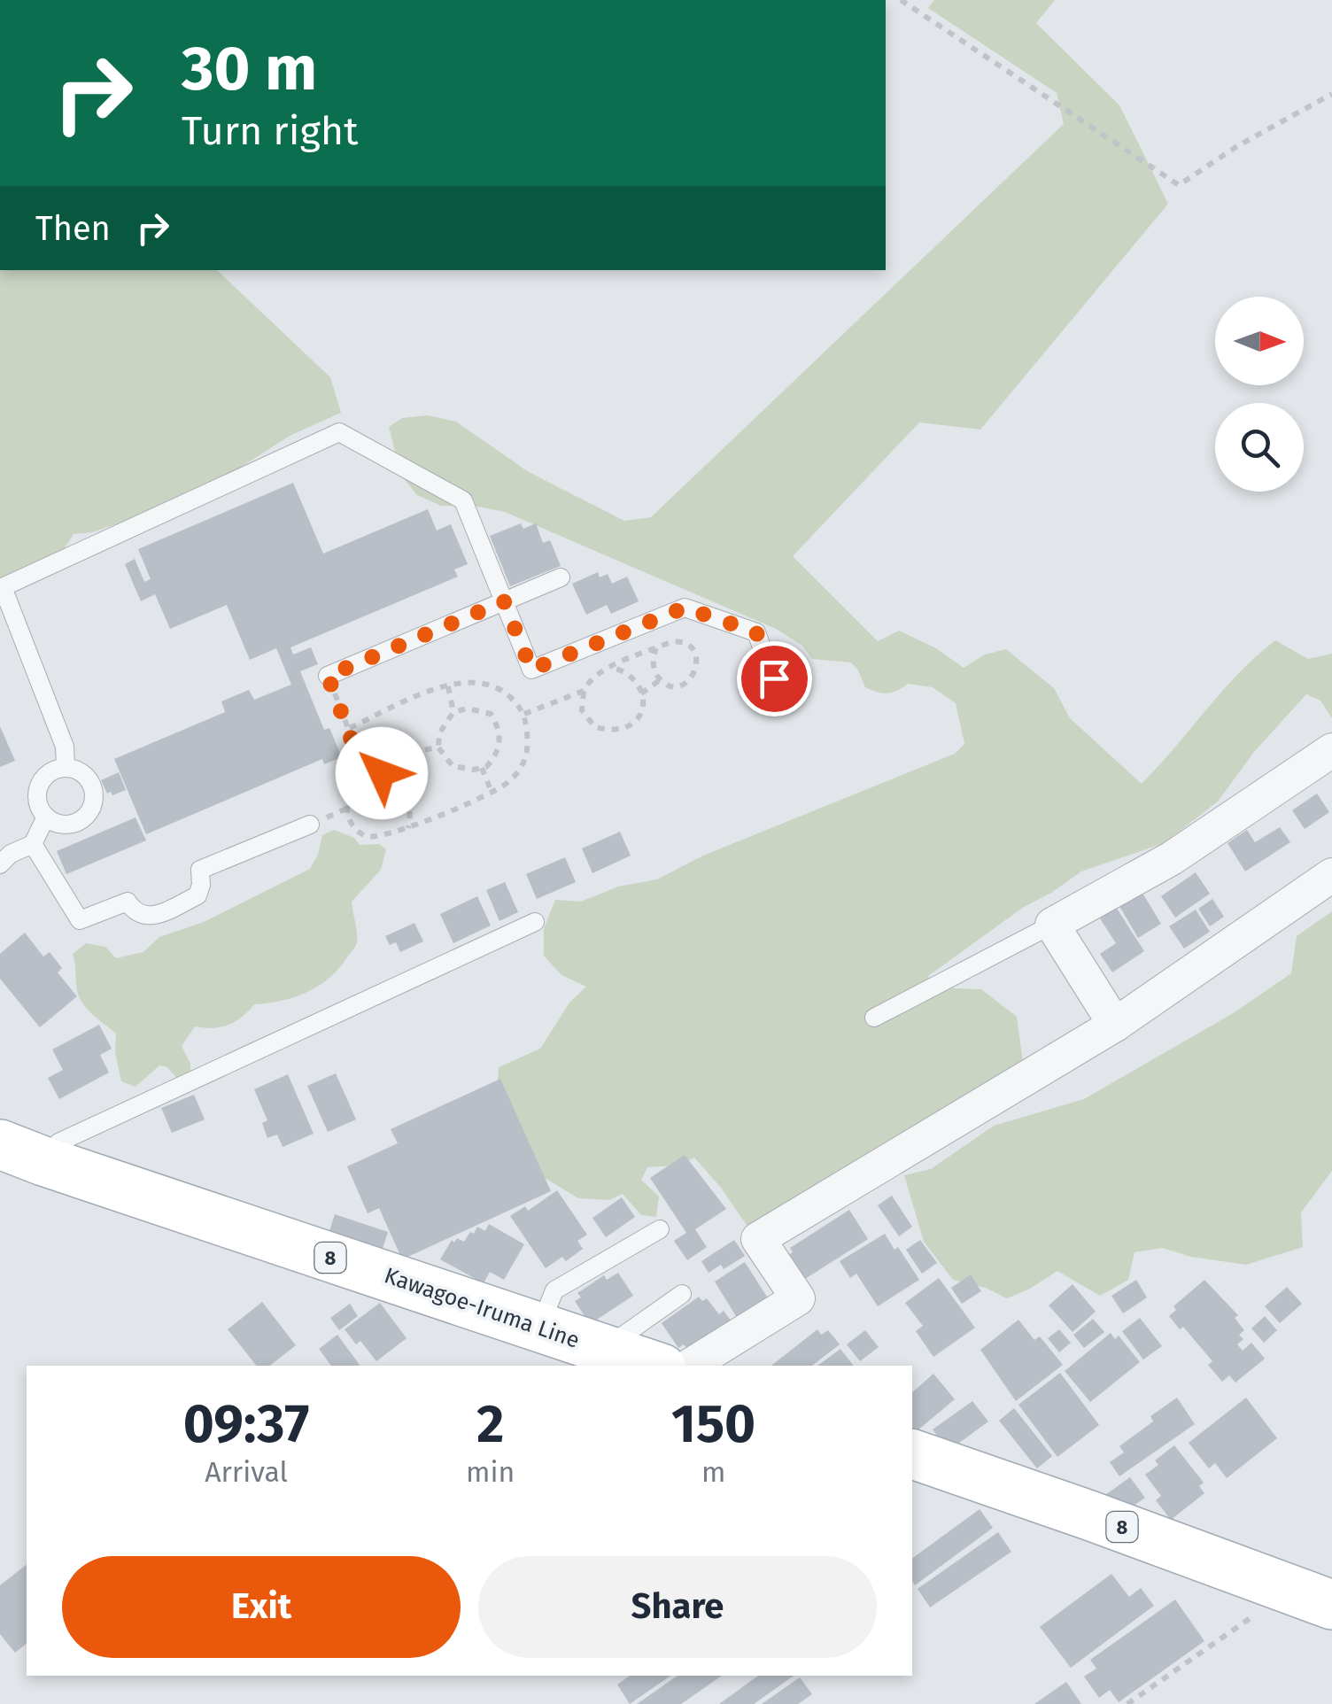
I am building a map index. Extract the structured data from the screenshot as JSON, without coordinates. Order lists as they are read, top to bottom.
{
  "streets": {
    "main road": ["8", "Kawagoe-Iruma Line"]
  },
  "north": "right",
  "page": {
    "turn": ["30 m", "Turn right"],
    "then": "Then",
    "eta": [
      "09:37",
      "Arrival",
      "2",
      "min",
      "150",
      "m"
    ],
    "buttons": ["Exit", "Share"]
  }
}
